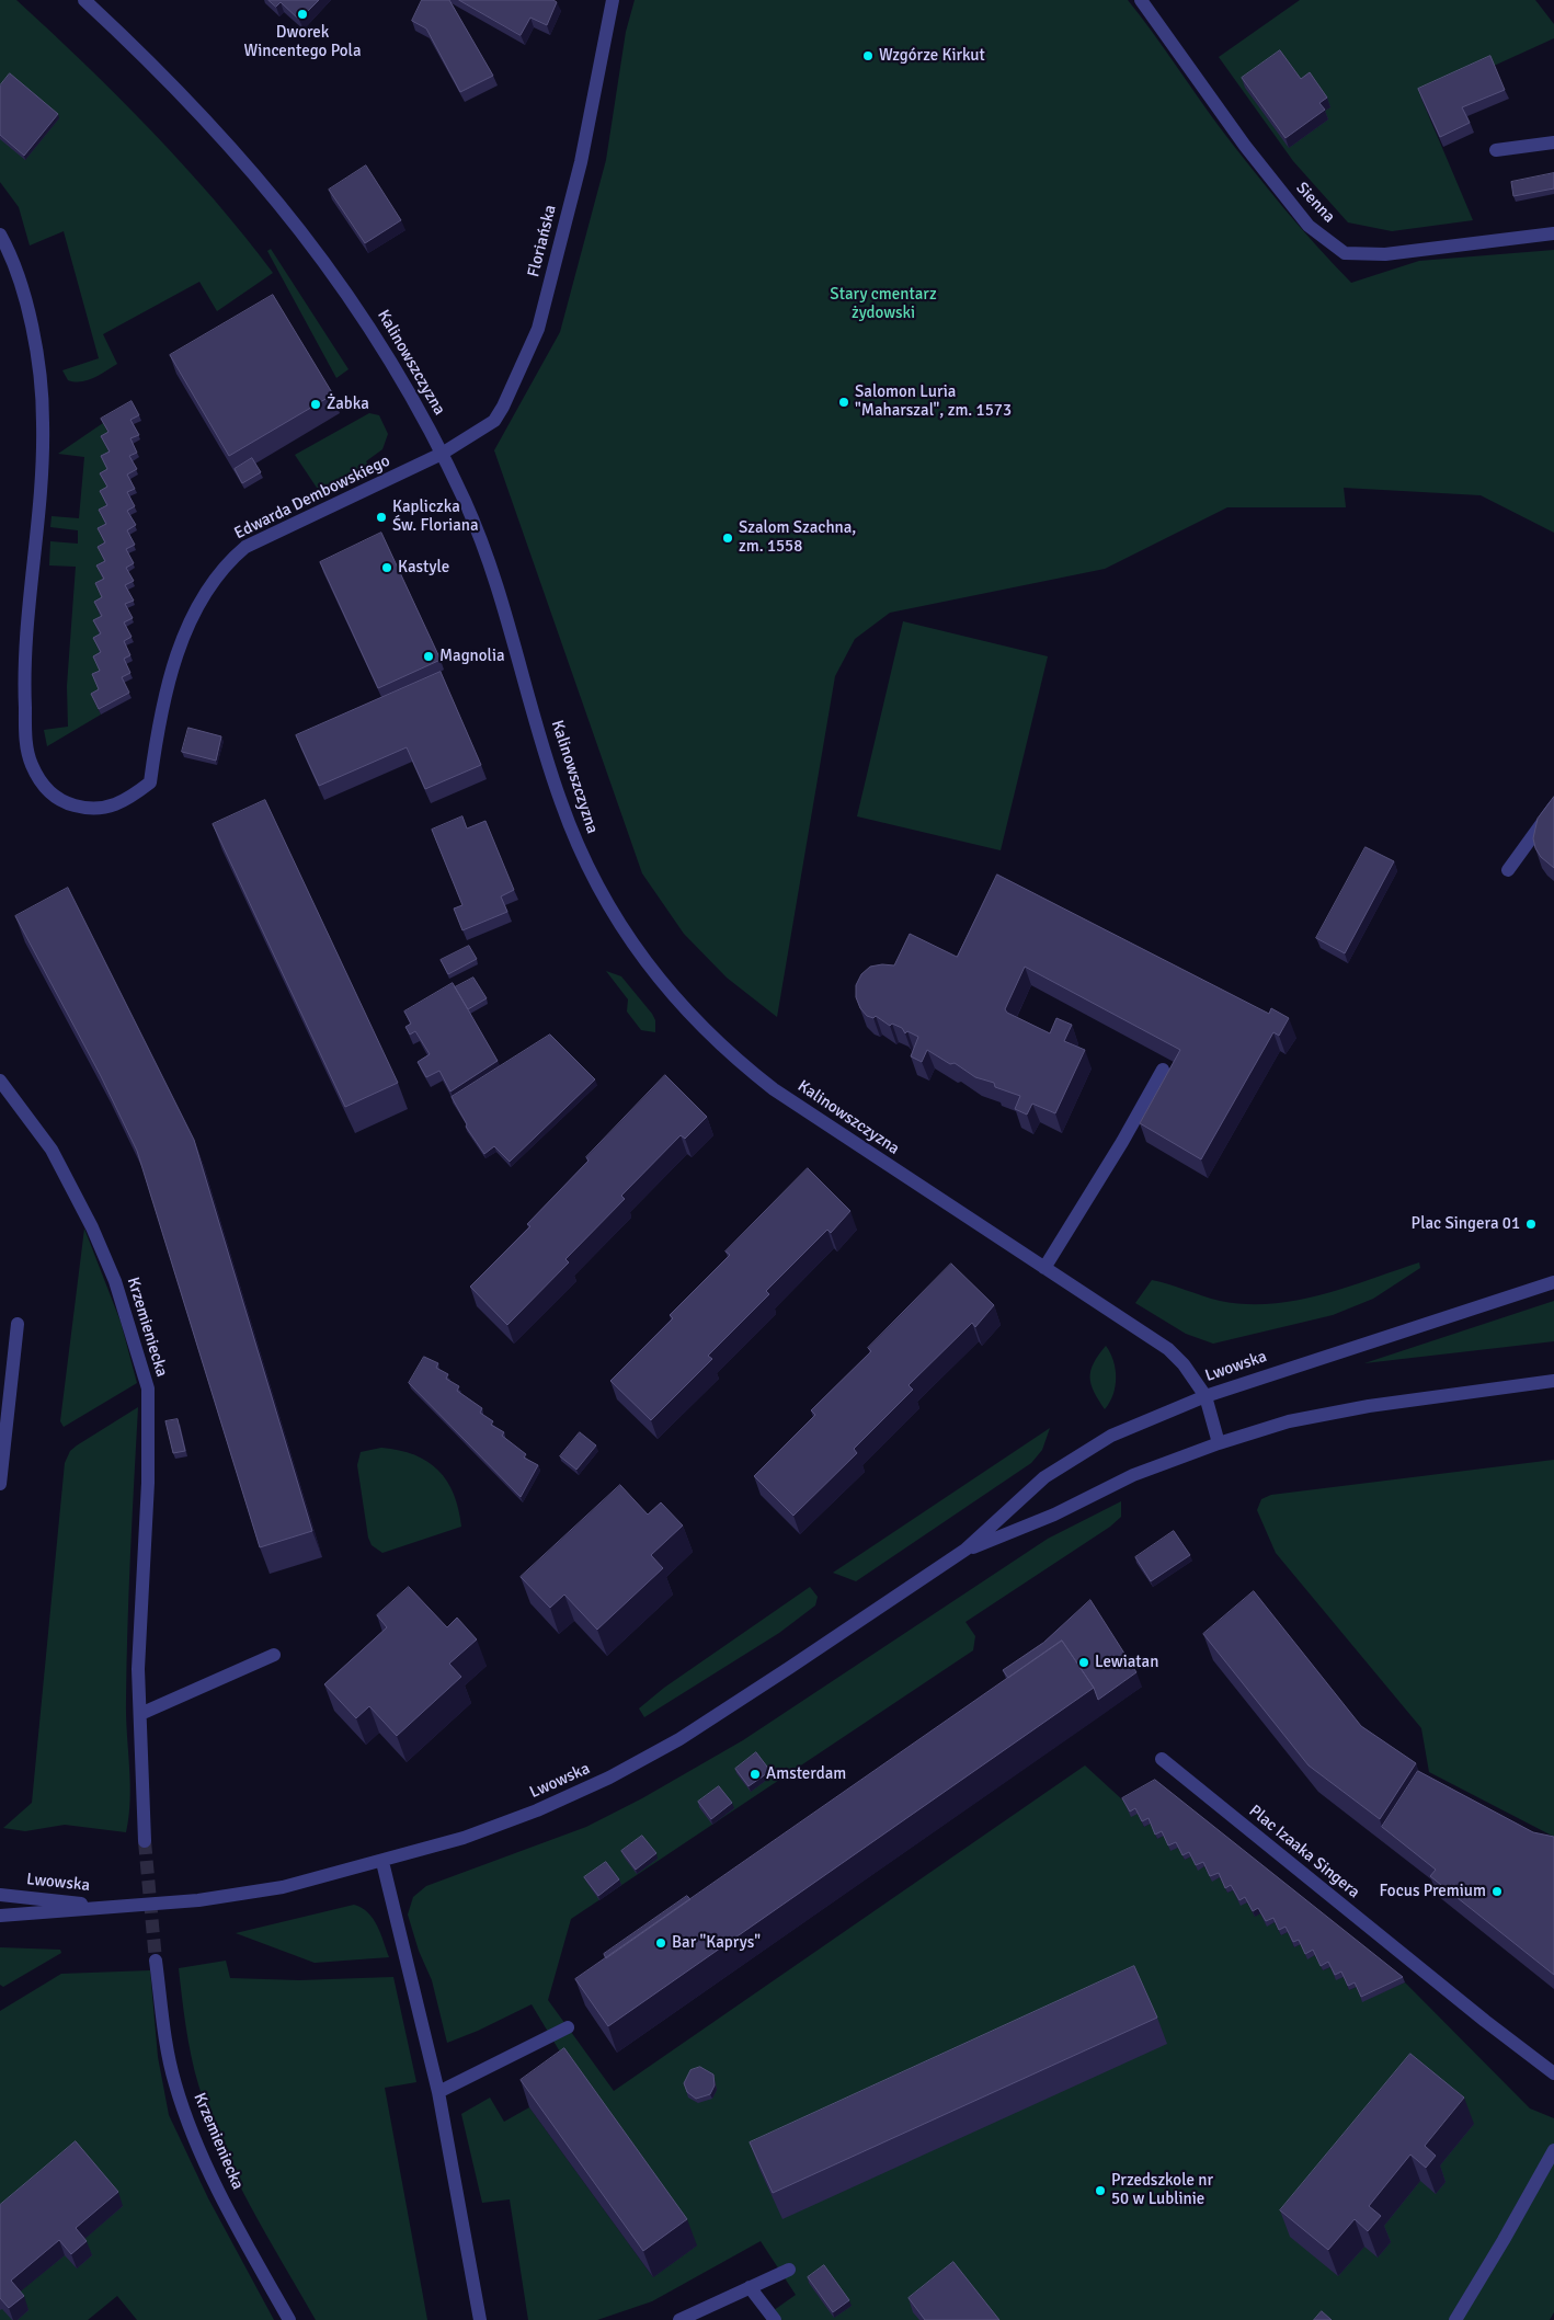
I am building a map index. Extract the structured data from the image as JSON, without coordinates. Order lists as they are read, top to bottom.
{
  "streets": {
    "street": [
      "Sienna",
      "Floriańska",
      "Kalinowszczyzna",
      "Edwarda Dembowskiego",
      "Krzemieniecka",
      "Lwowska",
      "Plac Izaaka Singera"
    ]
  },
  "crossings": [
    ["Floriańska", "Kalinowszczyzna"],
    ["Floriańska", "Edwarda Dembowskiego"],
    ["Kalinowszczyzna", "Edwarda Dembowskiego"],
    ["Kalinowszczyzna", "Lwowska"]
  ],
  "parks": ["Stary cmentarz żydowski"],
  "places": [
    "Dworek Wincentego Pola",
    "Wzgórze Kirkut",
    "Salomon Luria \"Maharszal\", zm. 1573",
    "Żabka",
    "Kapliczka Św. Floriana",
    "Szalom Szachna, zm. 1558",
    "Kastyle",
    "Magnolia",
    "Plac Singera 01",
    "Lewiatan",
    "Amsterdam",
    "Focus Premium",
    "Bar \"Kaprys\"",
    "Przedszkole nr 50 w Lublinie"
  ]
}
